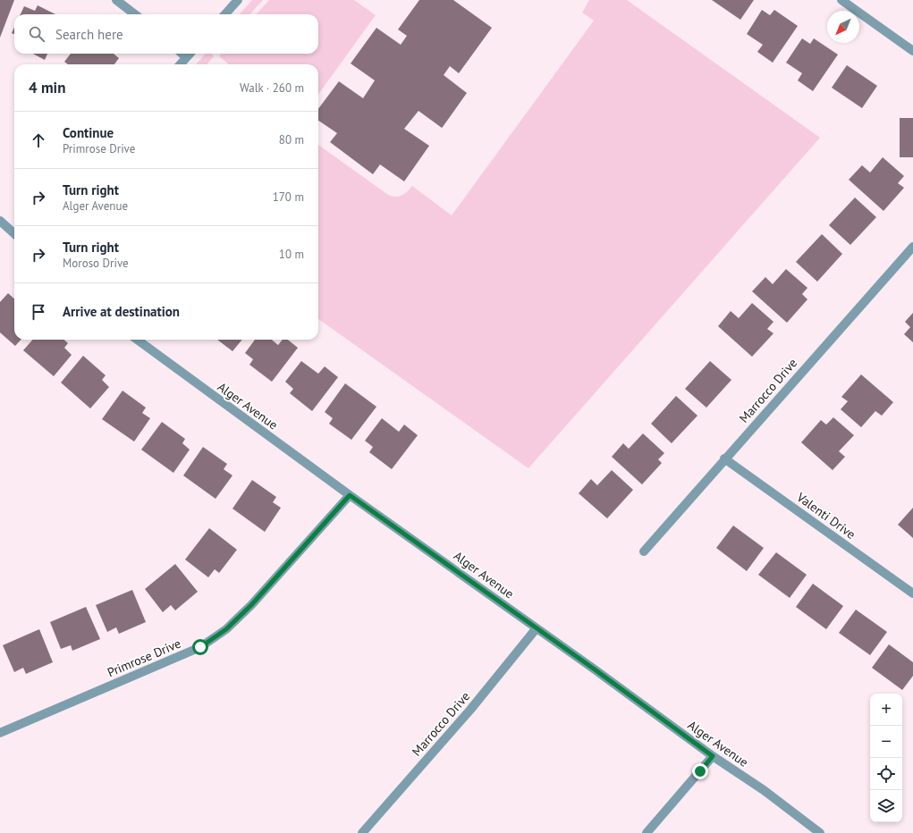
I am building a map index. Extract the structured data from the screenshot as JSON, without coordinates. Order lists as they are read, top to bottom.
{
  "streets": {
    "street": [
      "Marrocco Drive",
      "Alger Avenue",
      "Valenti Drive",
      "Primrose Drive"
    ]
  },
  "crossings": [
    ["Marrocco Drive", "Alger Avenue"],
    ["Marrocco Drive", "Valenti Drive"],
    ["Alger Avenue", "Primrose Drive"]
  ],
  "north": "bottom left",
  "page": {
    "search": "Search here",
    "heading": ["4 min", "Walk · 260 m"],
    "list": [
      ["Continue", "Primrose Drive", "80 m"],
      ["Turn right", "Alger Avenue", "170 m"],
      ["Turn right", "Moroso Drive", "10 m"],
      "Arrive at destination"
    ],
    "map_buttons": ["+", "−"]
  }
}
